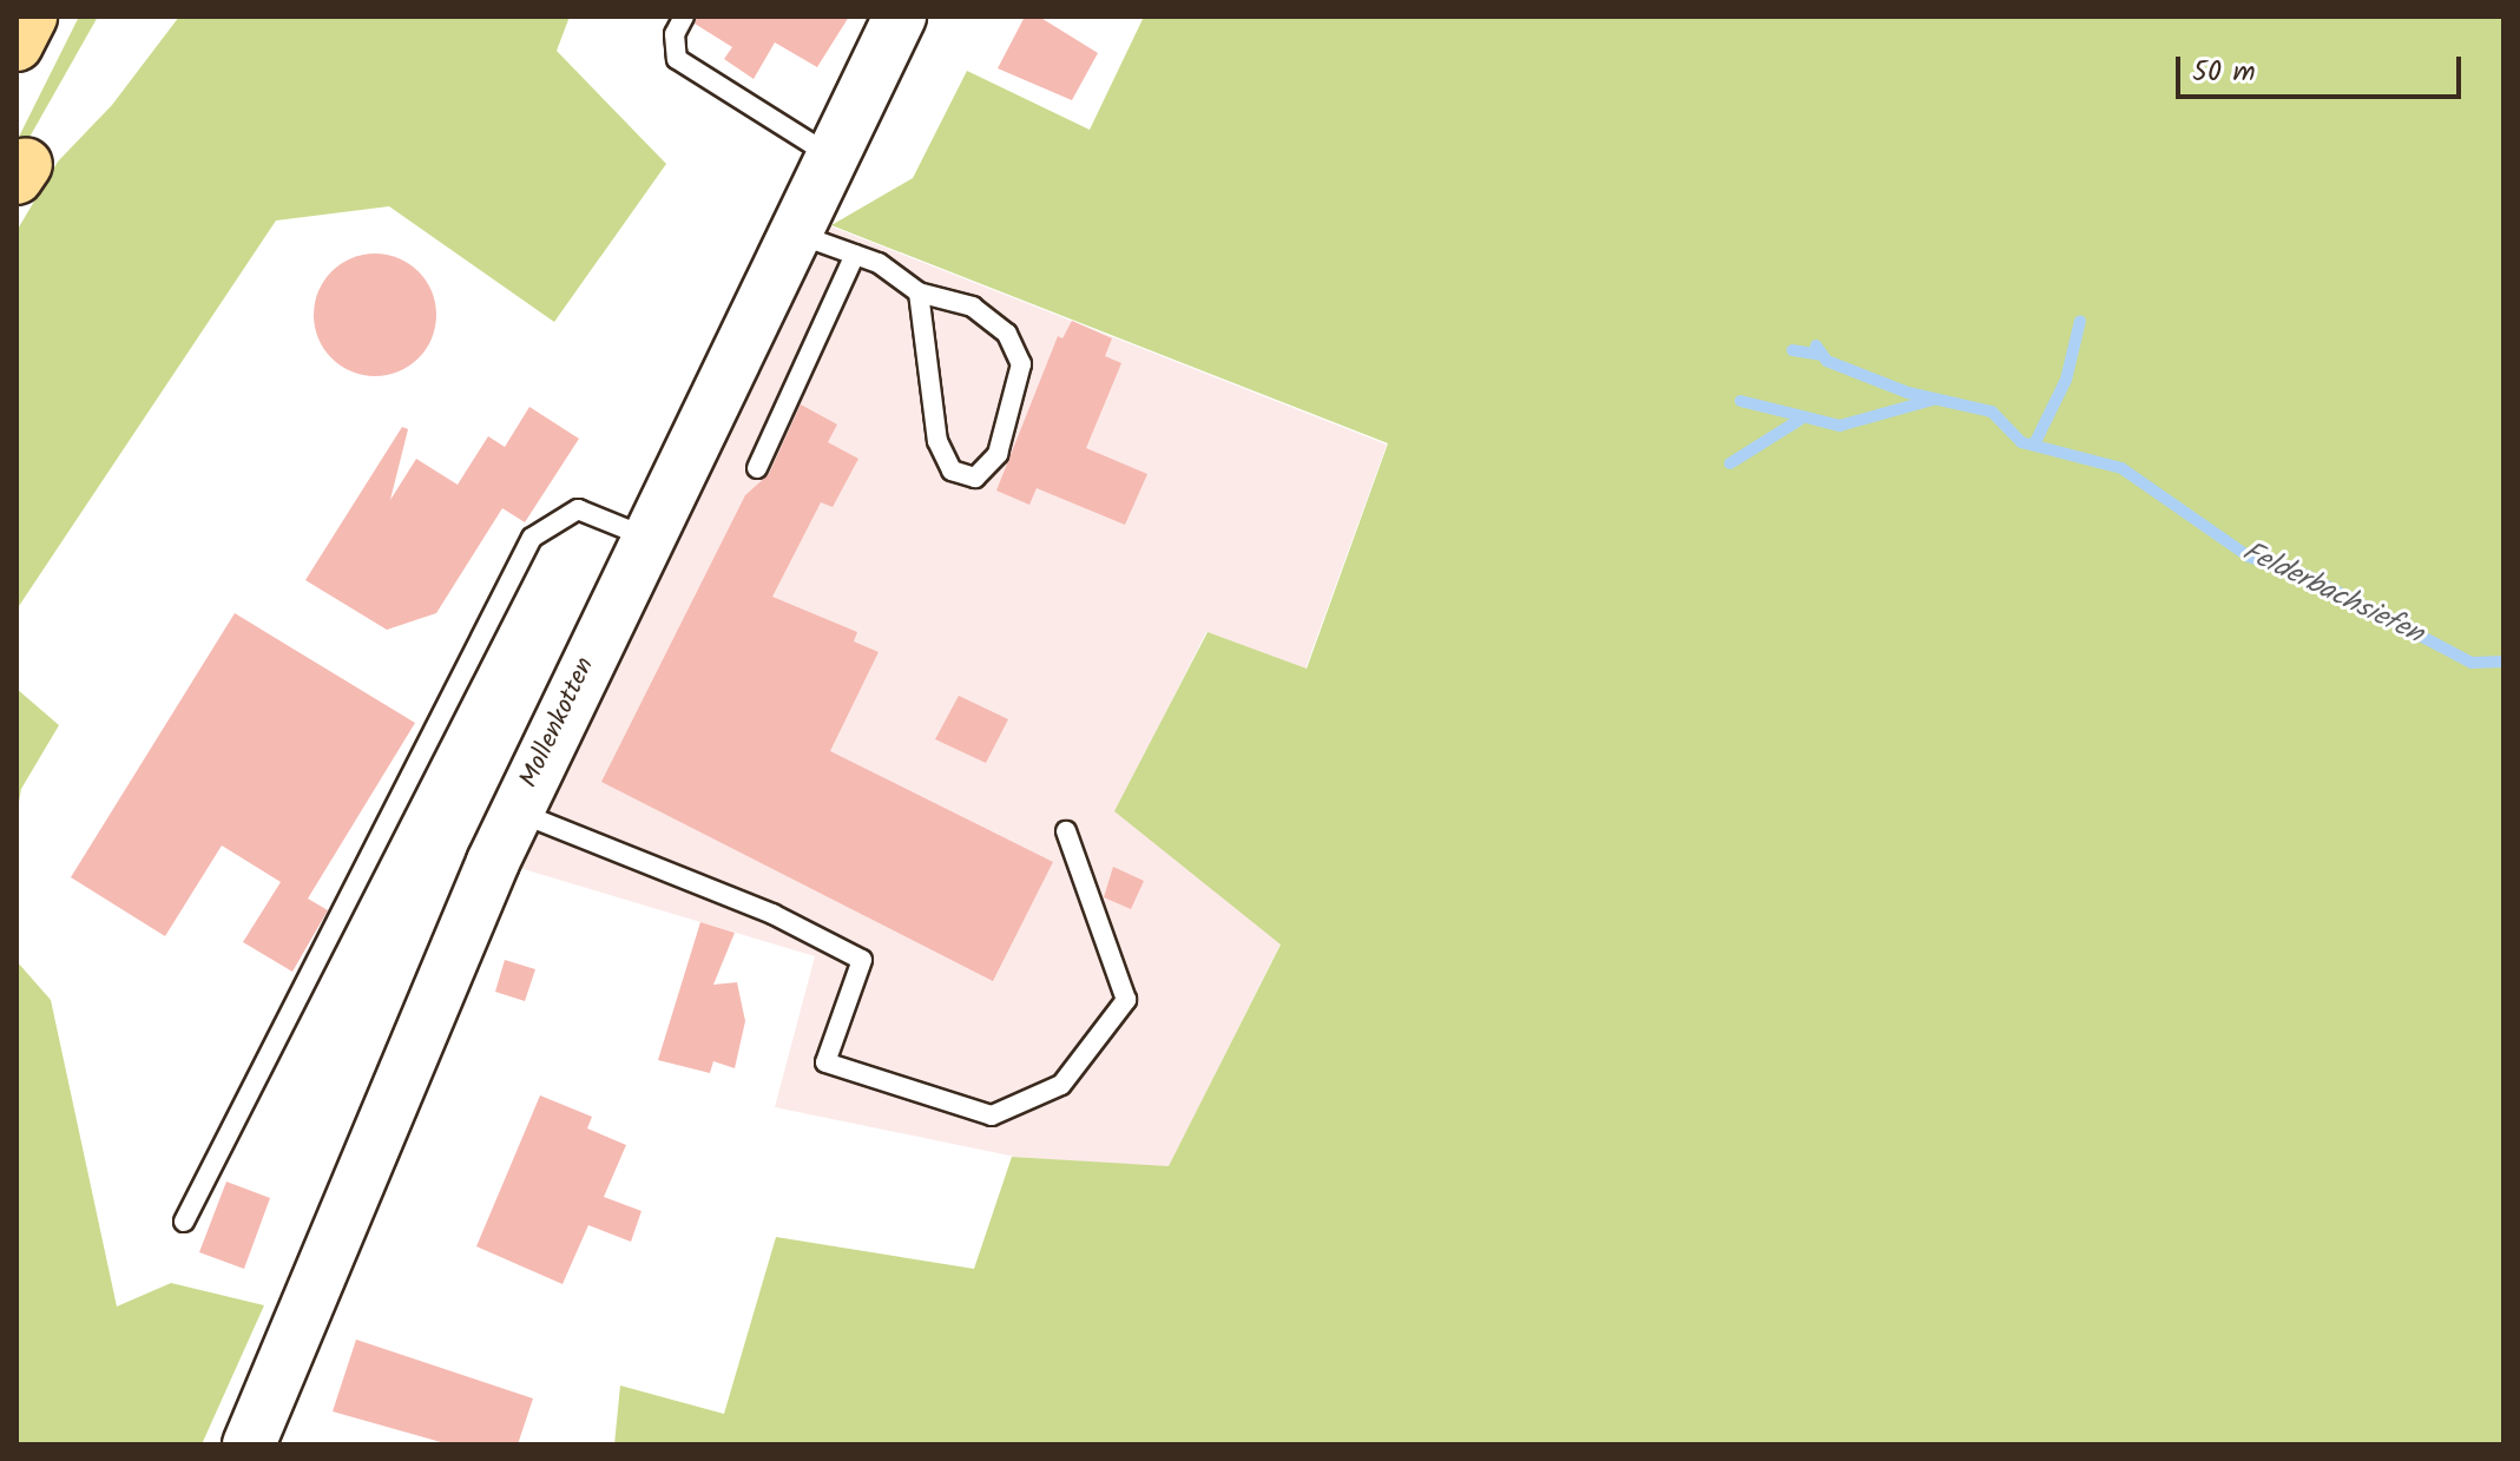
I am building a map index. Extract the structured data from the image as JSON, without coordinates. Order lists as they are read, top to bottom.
{
  "streets": {
    "main road": ["Mollenkotten"]
  },
  "water": ["Felderbachsiefen"],
  "scale_bar": "50 m"
}
